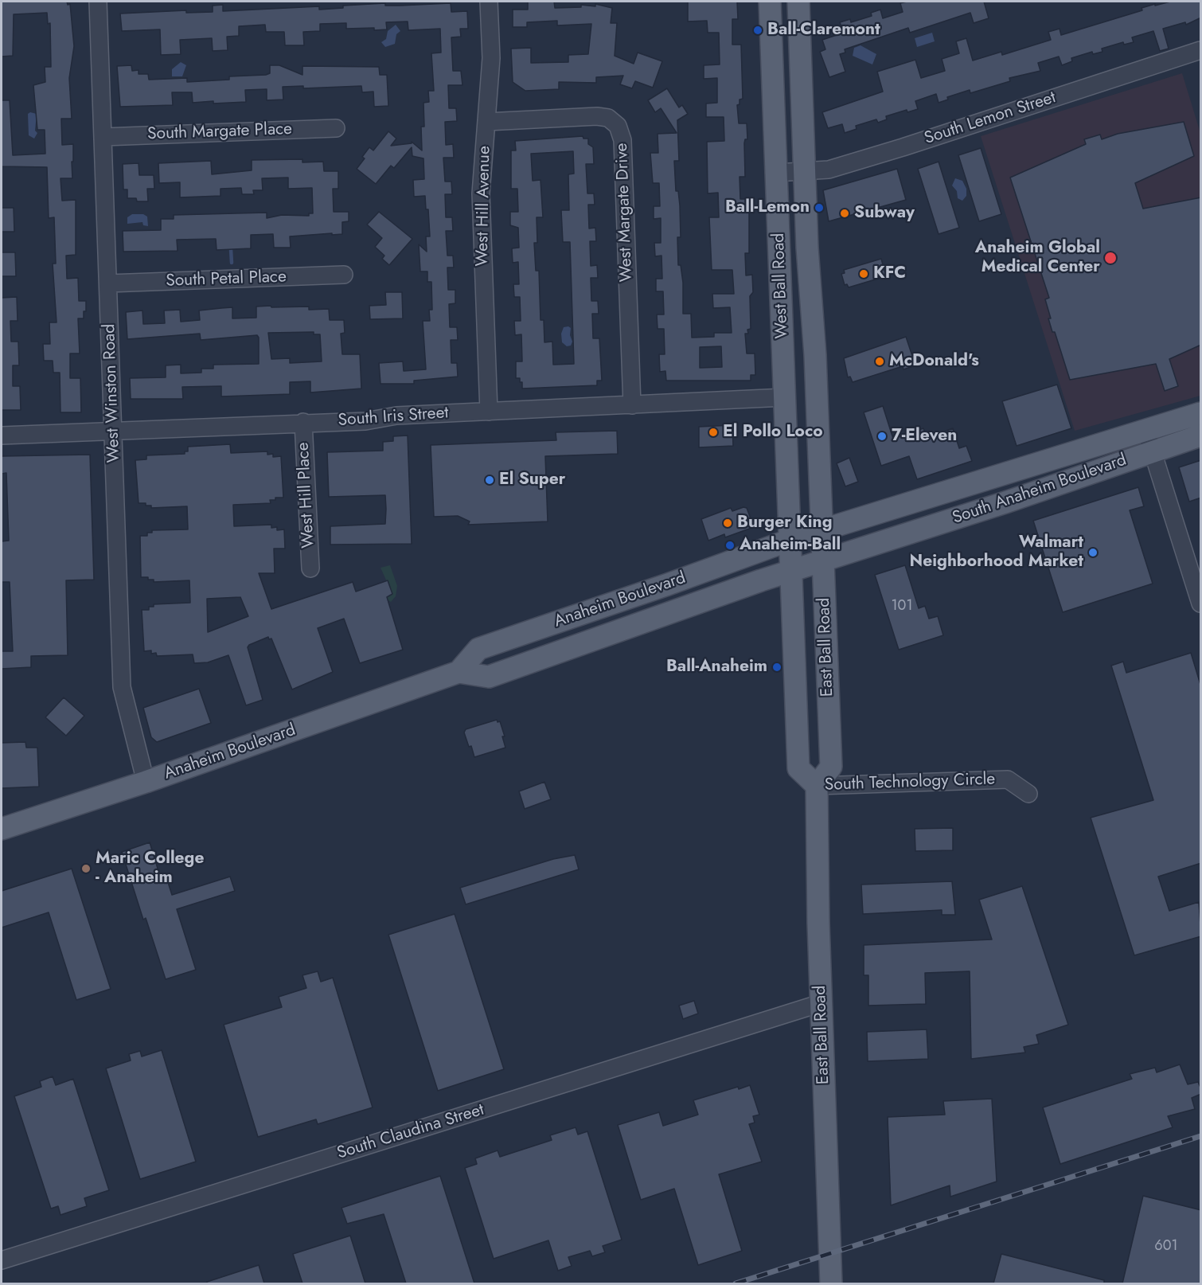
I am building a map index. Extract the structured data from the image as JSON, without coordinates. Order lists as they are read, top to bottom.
{
  "streets": {
    "main road": [
      "West Ball Road",
      "South Anaheim Boulevard",
      "Anaheim Boulevard",
      "East Ball Road"
    ],
    "street": [
      "South Lemon Street",
      "South Margate Place",
      "West Hill Avenue",
      "West Margate Drive",
      "South Petal Place",
      "West Winston Road",
      "South Iris Street",
      "West Hill Place",
      "South Technology Circle",
      "South Claudina Street"
    ]
  },
  "crossings": [
    ["South Lemon Street", "West Ball Road"],
    ["South Margate Place", "West Winston Road"],
    ["West Hill Avenue", "West Margate Drive"],
    ["West Hill Avenue", "South Iris Street"],
    ["West Margate Drive", "South Iris Street"],
    ["South Petal Place", "West Winston Road"],
    ["West Ball Road", "South Iris Street"],
    ["West Ball Road", "South Anaheim Boulevard"],
    ["West Ball Road", "Anaheim Boulevard"],
    ["West Ball Road", "East Ball Road"],
    ["West Winston Road", "South Iris Street"],
    ["West Winston Road", "Anaheim Boulevard"],
    ["South Iris Street", "West Hill Place"],
    ["South Anaheim Boulevard", "Anaheim Boulevard"],
    ["South Anaheim Boulevard", "East Ball Road"],
    ["Anaheim Boulevard", "East Ball Road"],
    ["East Ball Road", "South Technology Circle"],
    ["East Ball Road", "South Claudina Street"]
  ],
  "places": [
    "Ball-Claremont",
    "Ball-Lemon",
    "Subway",
    "Anaheim Global Medical Center",
    "KFC",
    "McDonald's",
    "El Pollo Loco",
    "7-Eleven",
    "El Super",
    "Burger King",
    "Anaheim-Ball",
    "Walmart Neighborhood Market",
    "Ball-Anaheim",
    "Maric College - Anaheim"
  ],
  "house_numbers": ["101", "601"]
}
